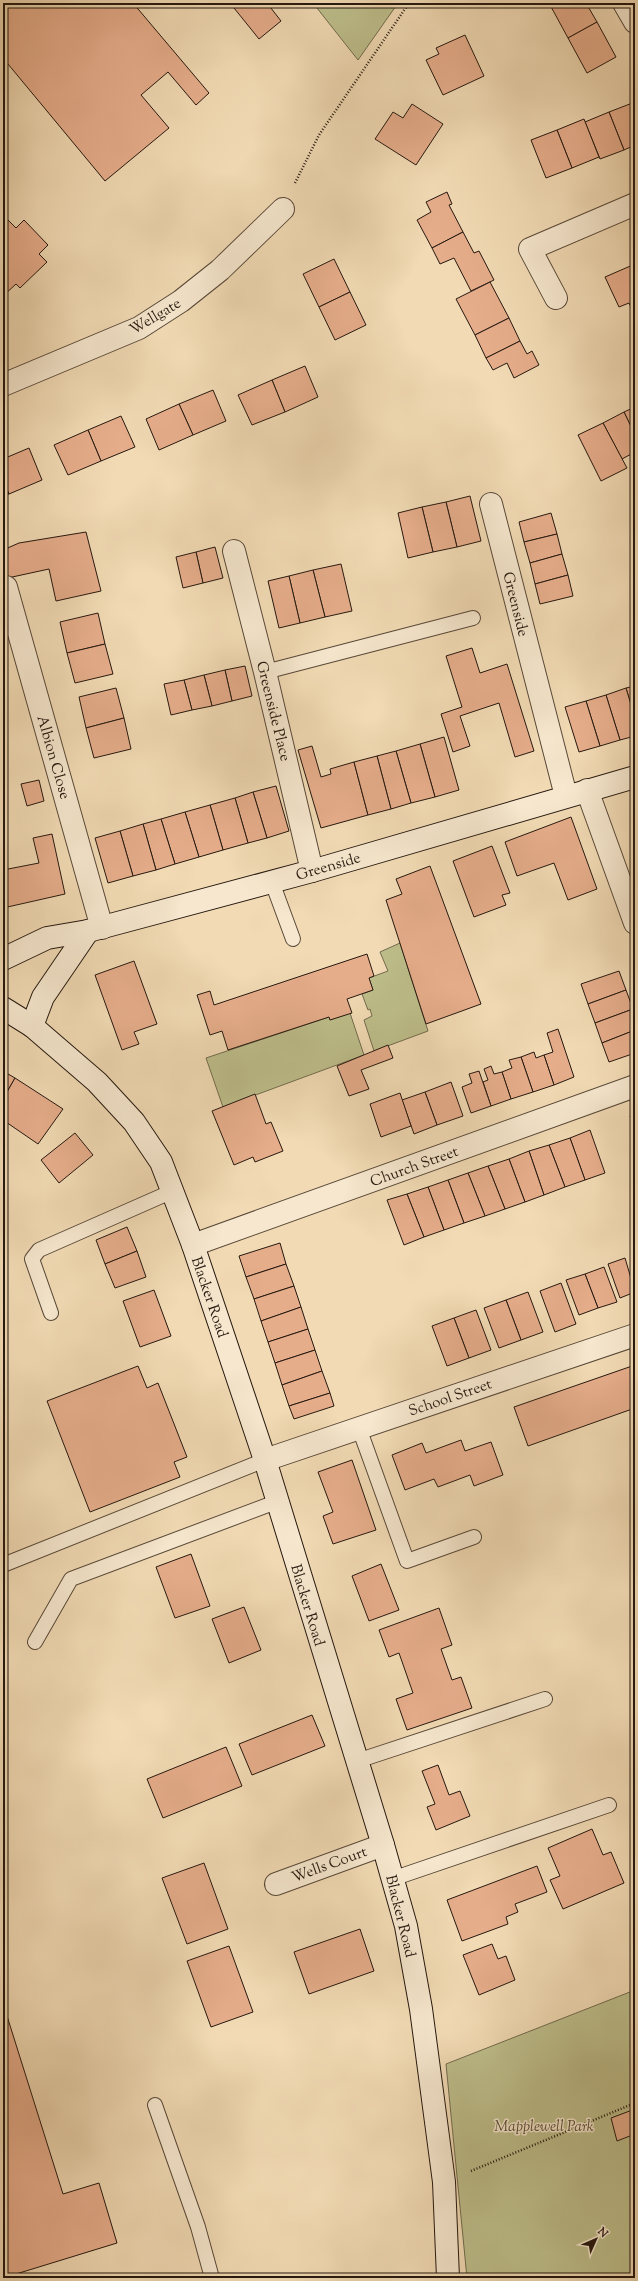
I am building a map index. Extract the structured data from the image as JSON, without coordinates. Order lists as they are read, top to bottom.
{
  "streets": {
    "street": [
      "Wellgate",
      "Greenside",
      "Greenside Place",
      "Albion Close",
      "Church Street",
      "Blacker Road",
      "School Street",
      "Wells Court"
    ]
  },
  "crossings": [
    ["Greenside", "Greenside Place"],
    ["Greenside", "Albion Close"],
    ["Church Street", "Blacker Road"],
    ["Blacker Road", "School Street"],
    ["Blacker Road", "Wells Court"]
  ],
  "parks": ["Mapplewell Park"],
  "north": "top right"
}
